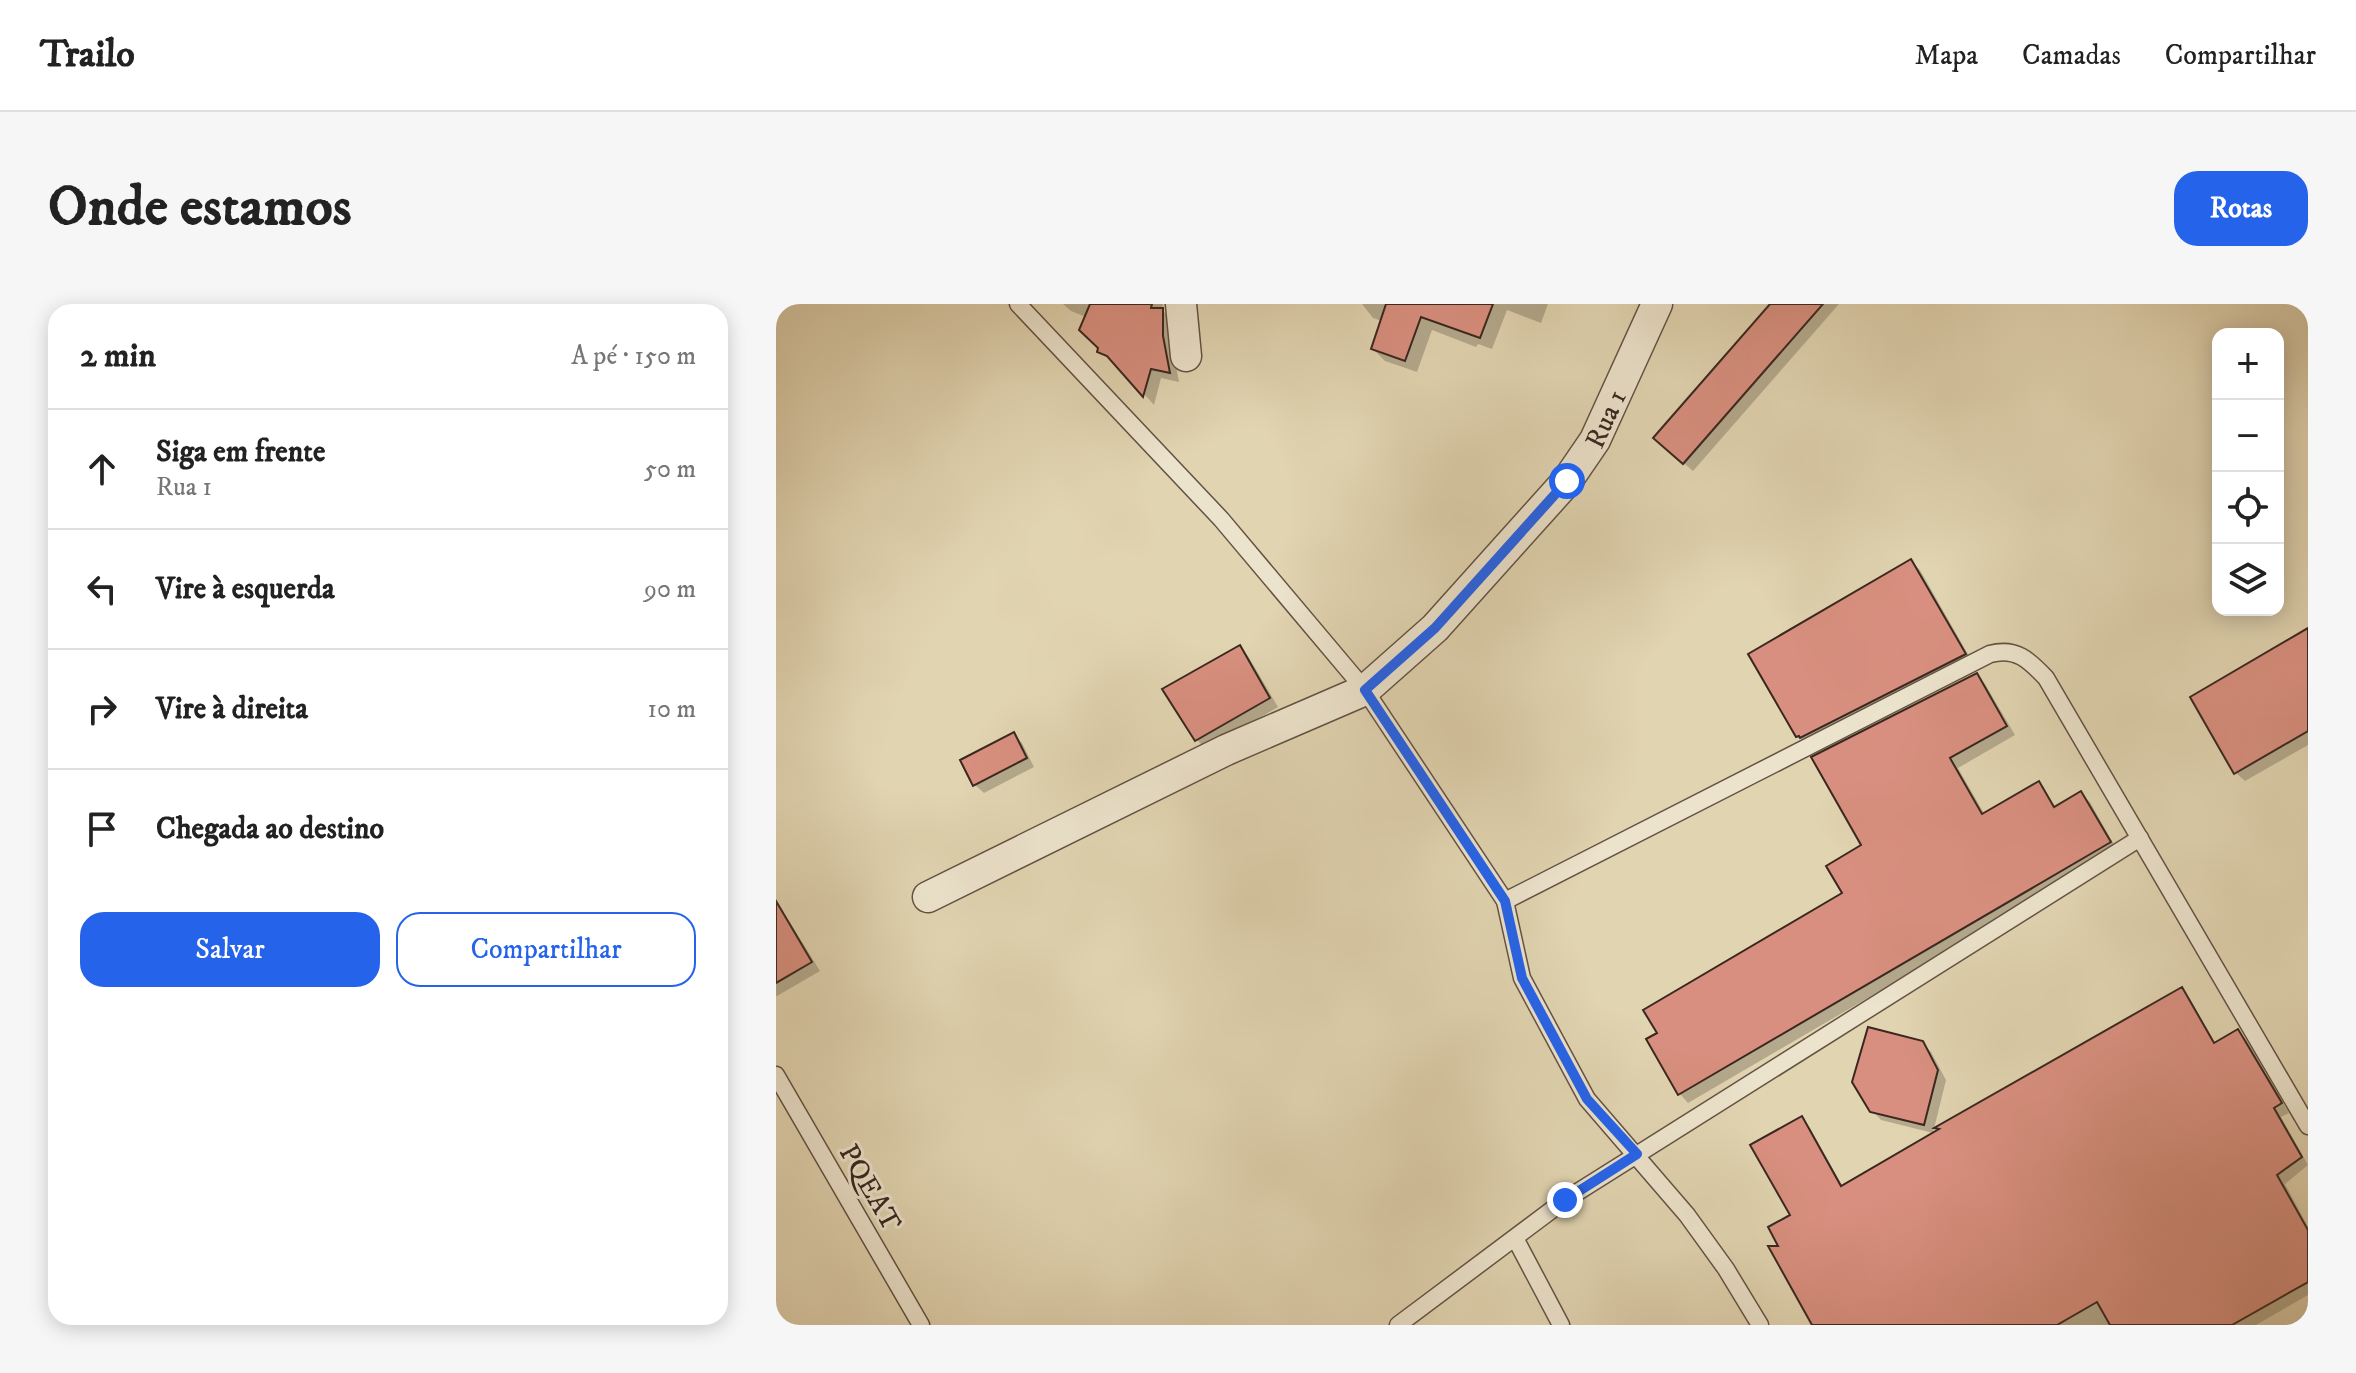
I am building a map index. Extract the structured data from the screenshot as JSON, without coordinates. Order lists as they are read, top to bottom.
{
  "streets": {
    "street": ["Rua 1"],
    "lane": ["PQEAT"]
  },
  "page": {
    "header": "Trailo",
    "nav": ["Mapa", "Camadas", "Compartilhar"],
    "buttons": [
      "Rotas",
      ["Salvar", "Compartilhar"]
    ],
    "title": "Onde estamos",
    "heading": ["2 min", "A pé · 150 m"],
    "map_buttons": ["+", "−"],
    "list": [
      ["Siga em frente", "Rua 1", "50 m"],
      ["Vire à esquerda", "90 m"],
      ["Vire à direita", "10 m"],
      "Chegada ao destino"
    ]
  }
}
